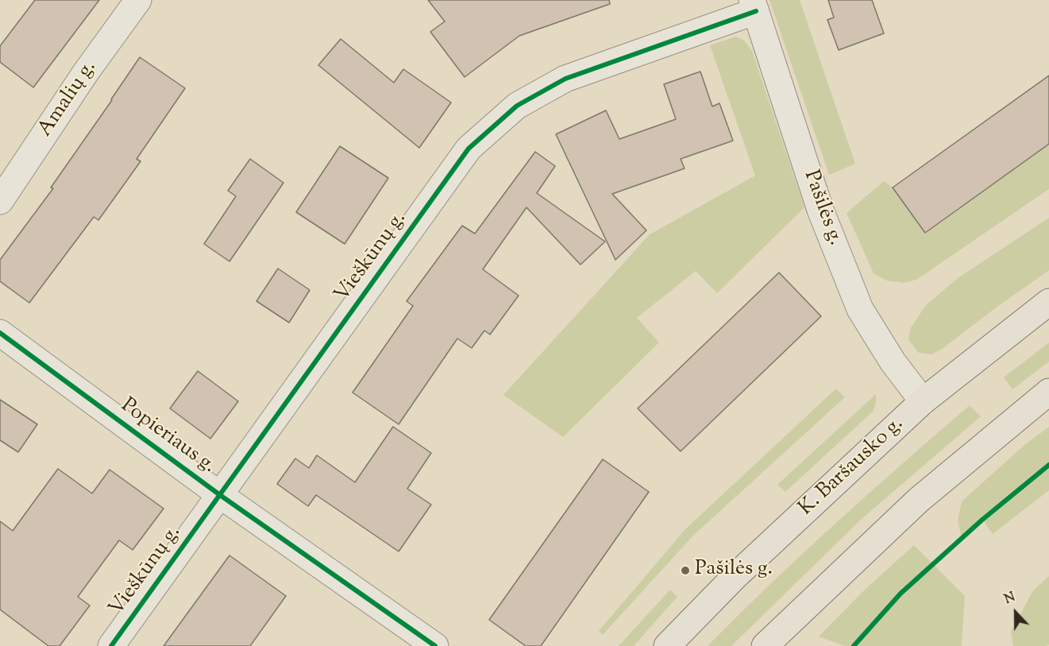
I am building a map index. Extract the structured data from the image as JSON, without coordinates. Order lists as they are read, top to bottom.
{
  "streets": {
    "main road": ["K. Baršausko g."],
    "street": [
      "Amalių g.",
      "Pašilės g.",
      "Vieškūnų g.",
      "Popieriaus g."
    ]
  },
  "crossings": [
    ["Pašilės g.", "Vieškūnų g."],
    ["Pašilės g.", "K. Baršausko g."],
    ["Vieškūnų g.", "Popieriaus g."]
  ],
  "places": ["Pašilės g."],
  "north": "top"
}
